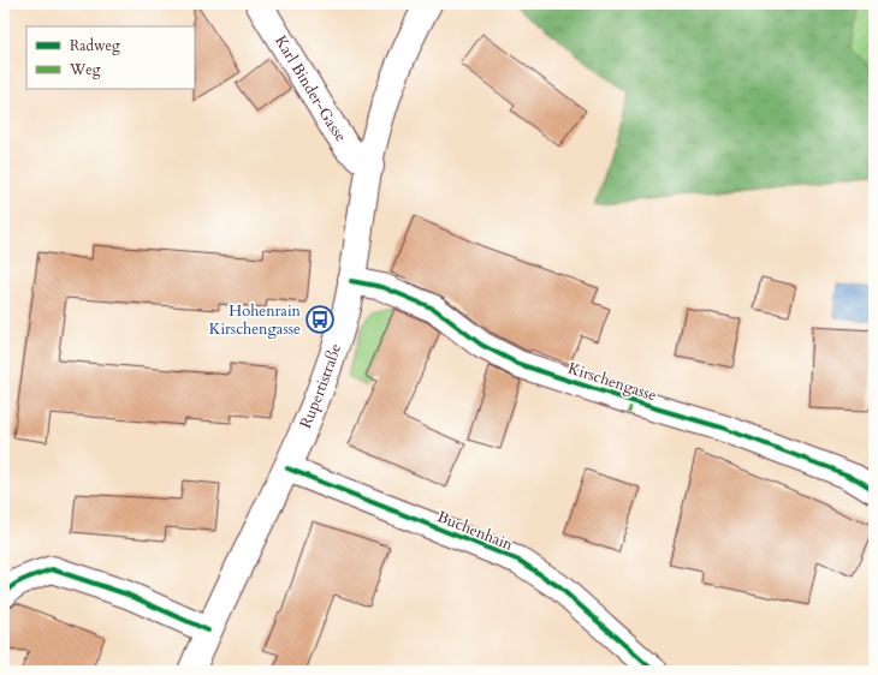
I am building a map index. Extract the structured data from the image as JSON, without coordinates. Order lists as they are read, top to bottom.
{
  "streets": {
    "street": [
      "Karl Binder-Gasse",
      "Kirschengasse",
      "Rupertistraße",
      "Buchenhain"
    ]
  },
  "crossings": [
    ["Karl Binder-Gasse", "Rupertistraße"],
    ["Kirschengasse", "Rupertistraße"],
    ["Rupertistraße", "Buchenhain"]
  ],
  "places": {
    "bus stop": ["Hohenrain Kirschengasse"]
  },
  "legend": ["Radweg", "Weg"]
}
